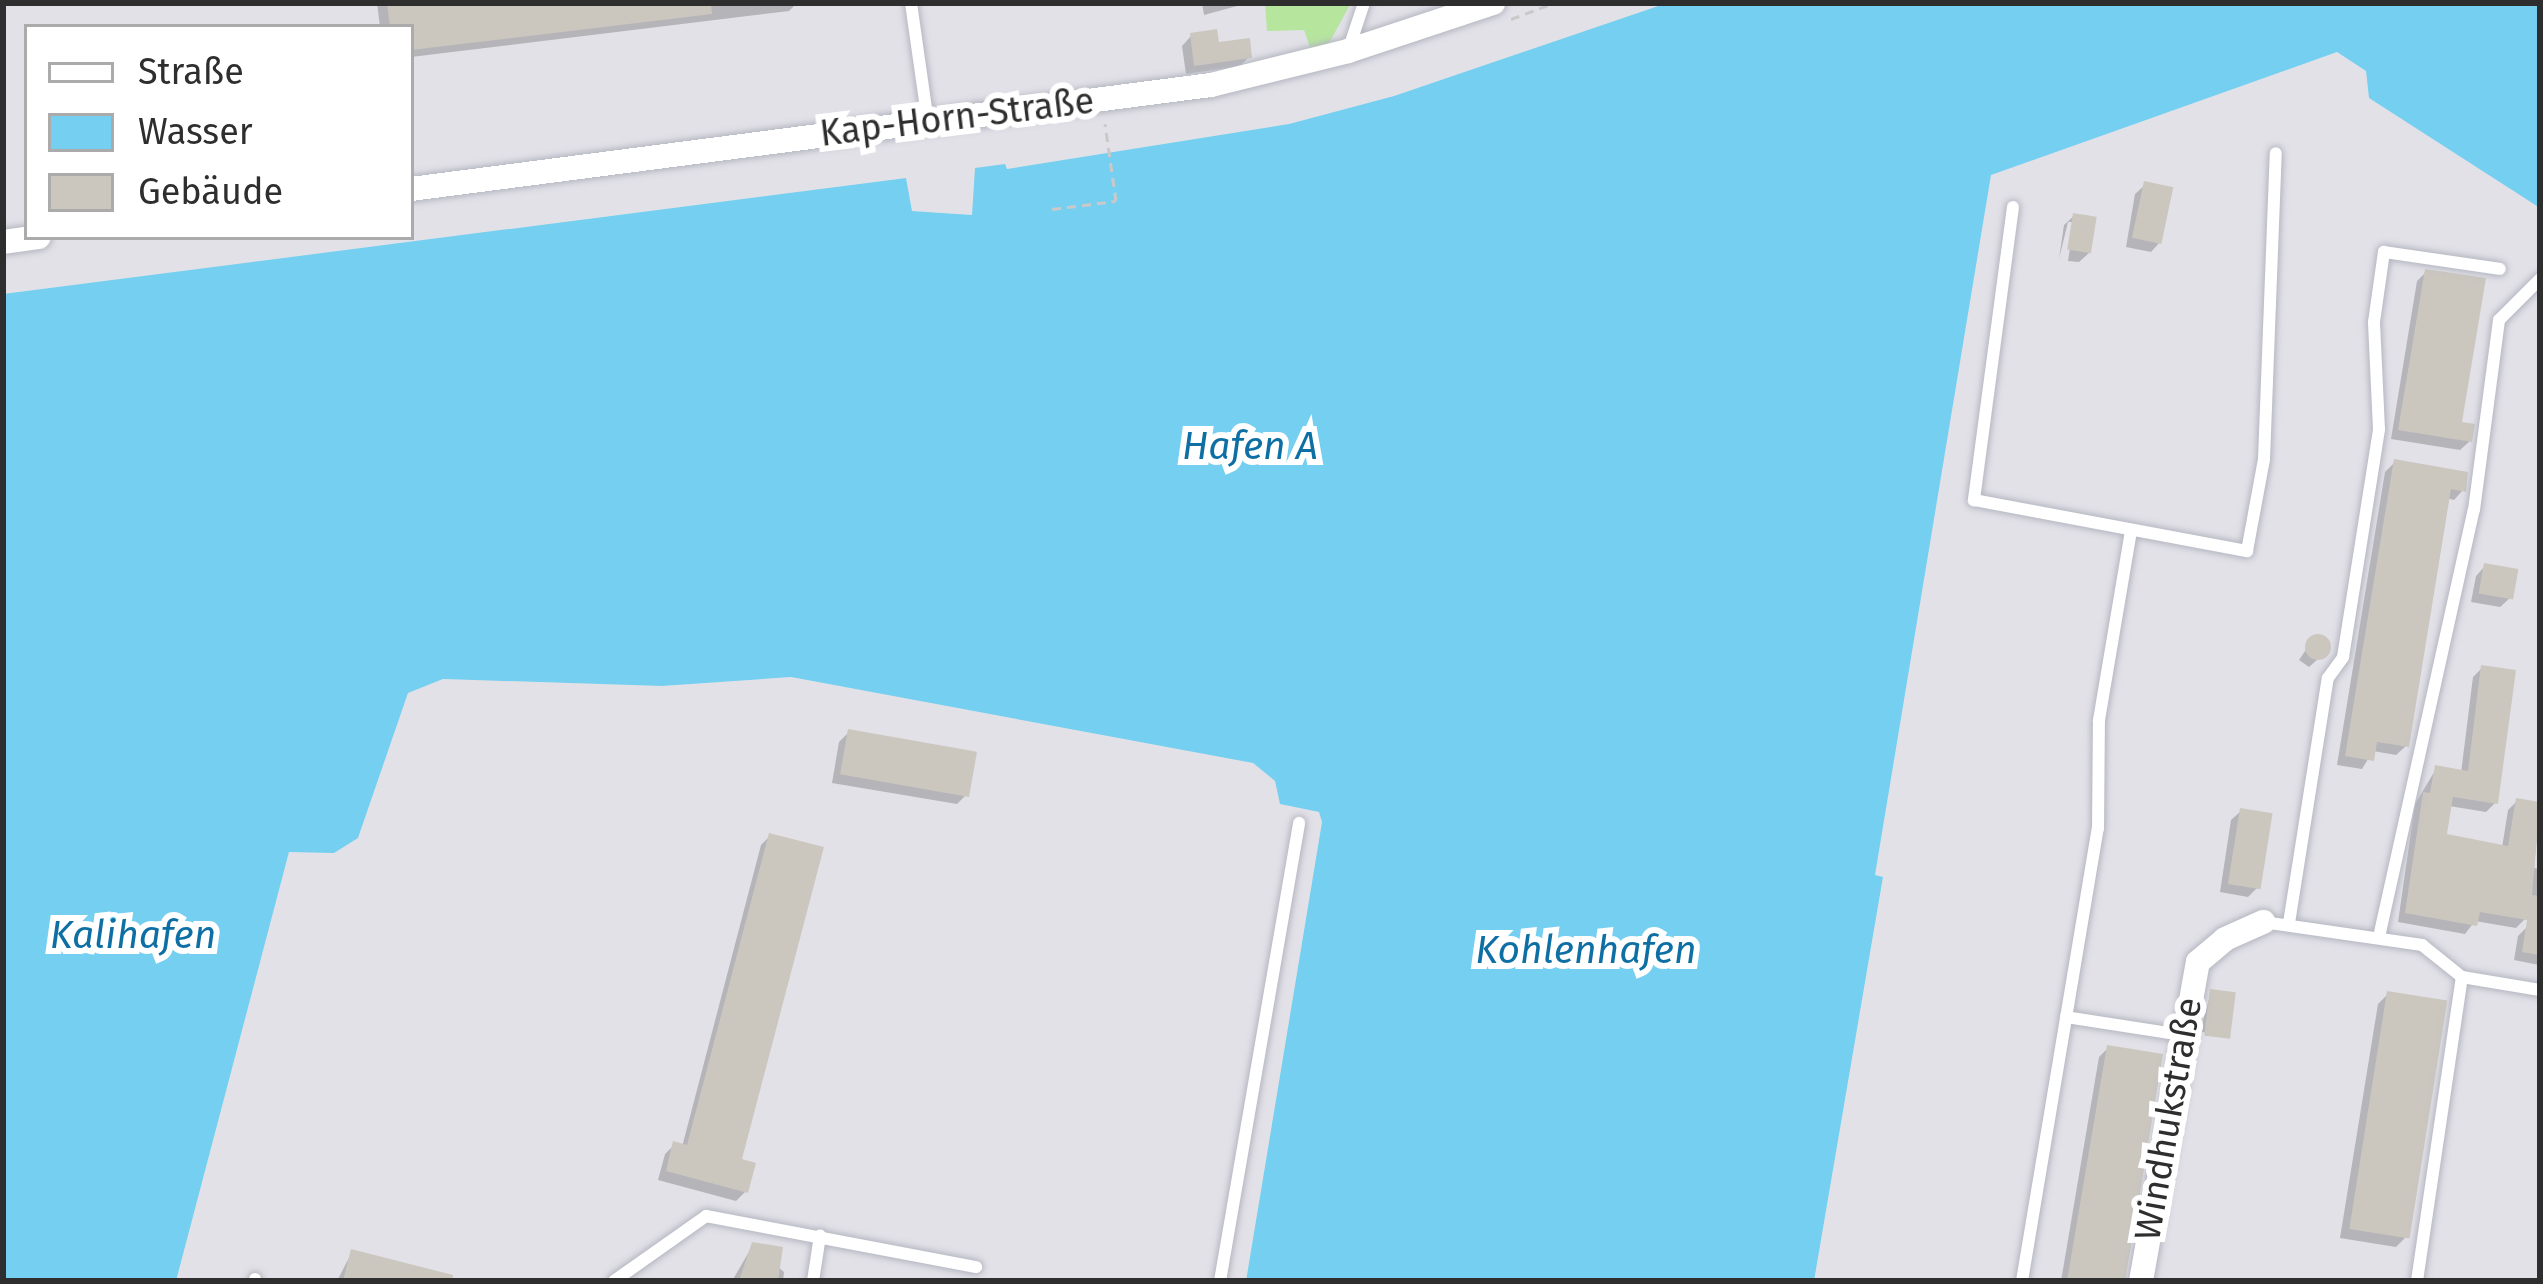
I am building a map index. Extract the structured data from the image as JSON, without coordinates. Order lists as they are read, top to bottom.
{
  "streets": {
    "street": ["Kap-Horn-Straße", "Windhukstraße"]
  },
  "water": ["Hafen A", "Kalihafen", "Kohlenhafen"],
  "legend": ["Straße", "Wasser", "Gebäude"]
}
